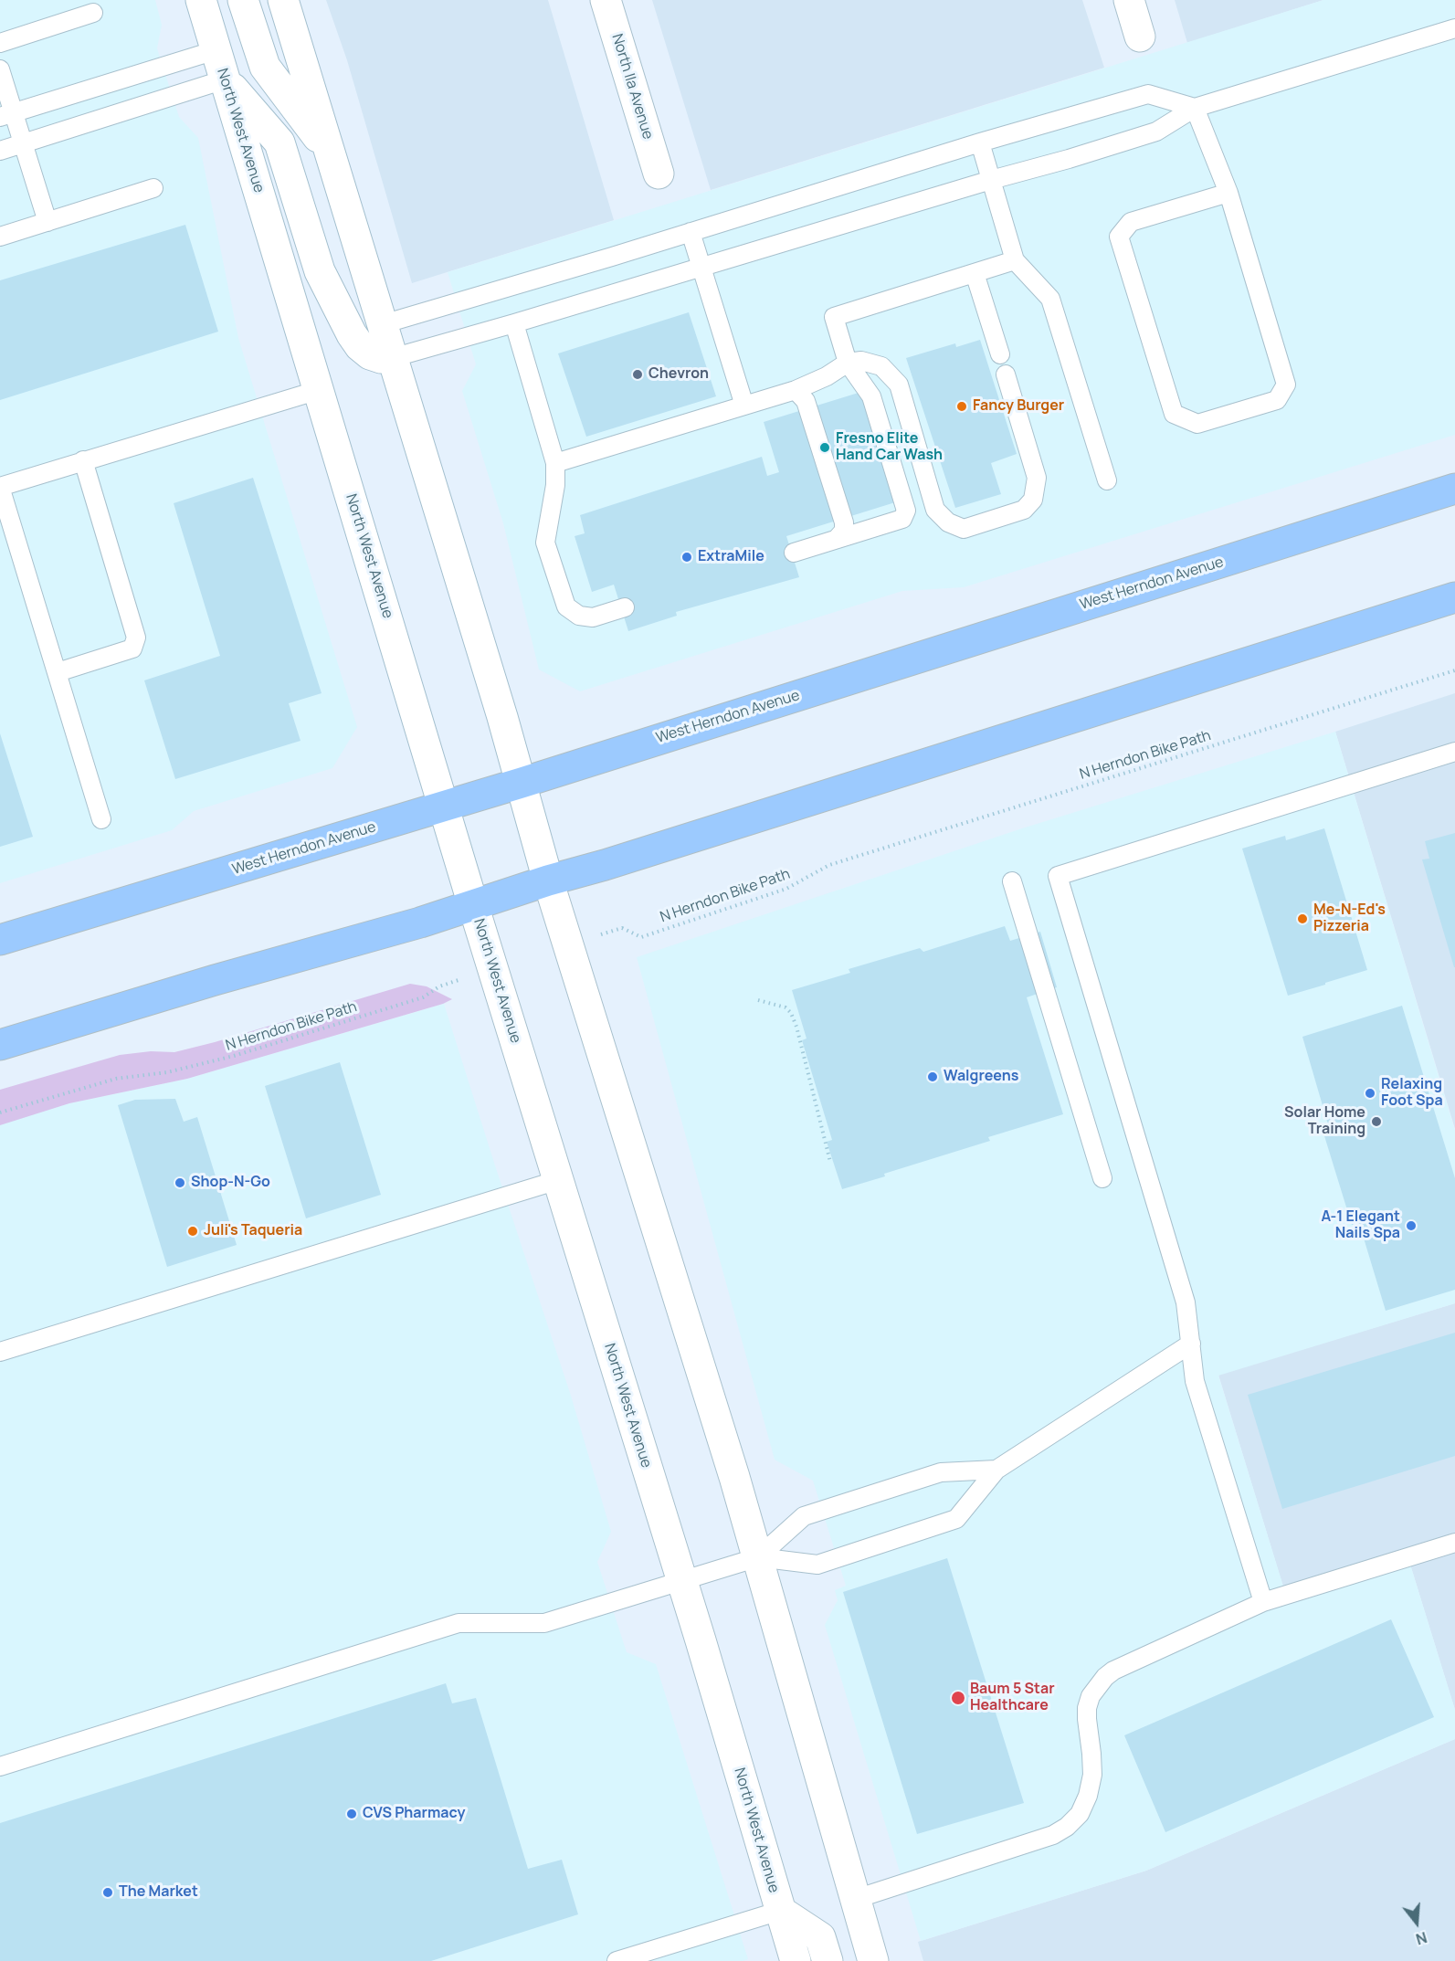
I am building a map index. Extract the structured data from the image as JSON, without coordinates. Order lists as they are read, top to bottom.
{
  "streets": {
    "main road": ["West Herndon Avenue"],
    "street": ["North Ila Avenue", "North West Avenue"],
    "path": ["N Herndon Bike Path"]
  },
  "crossings": [
    ["North West Avenue", "West Herndon Avenue"],
    ["North West Avenue", "N Herndon Bike Path"]
  ],
  "places": [
    "Chevron",
    "Fancy Burger",
    "Fresno Elite Hand Car Wash",
    "ExtraMile",
    "Me-N-Ed's Pizzeria",
    "Walgreens",
    "Relaxing Foot Spa",
    "Solar Home Training",
    "Shop-N-Go",
    "A-1 Elegant Nails Spa",
    "Juli's Taqueria",
    "Baum 5 Star Healthcare",
    "CVS Pharmacy",
    "The Market"
  ],
  "north": "bottom"
}
